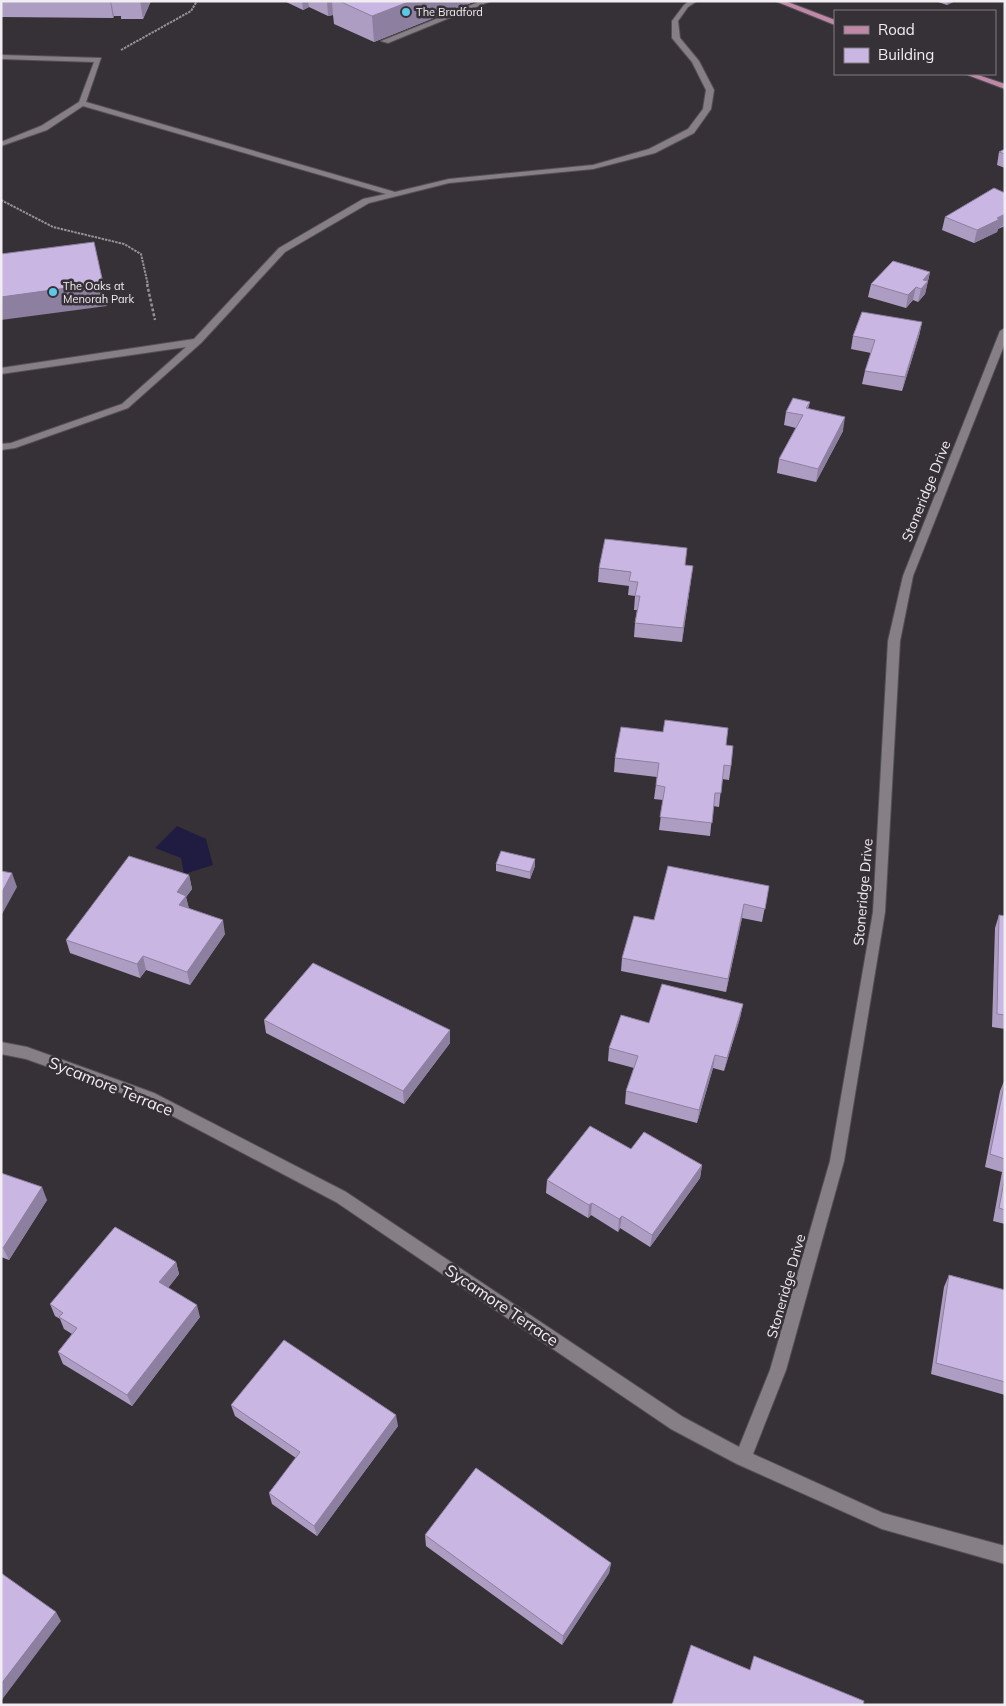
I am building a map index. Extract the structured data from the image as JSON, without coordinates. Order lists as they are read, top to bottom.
{
  "streets": {
    "street": ["Stoneridge Drive", "Sycamore Terrace"]
  },
  "crossings": [
    ["Stoneridge Drive", "Sycamore Terrace"]
  ],
  "places": ["The Bradford", "The Oaks at Menorah Park"],
  "legend": ["Road", "Building"]
}
